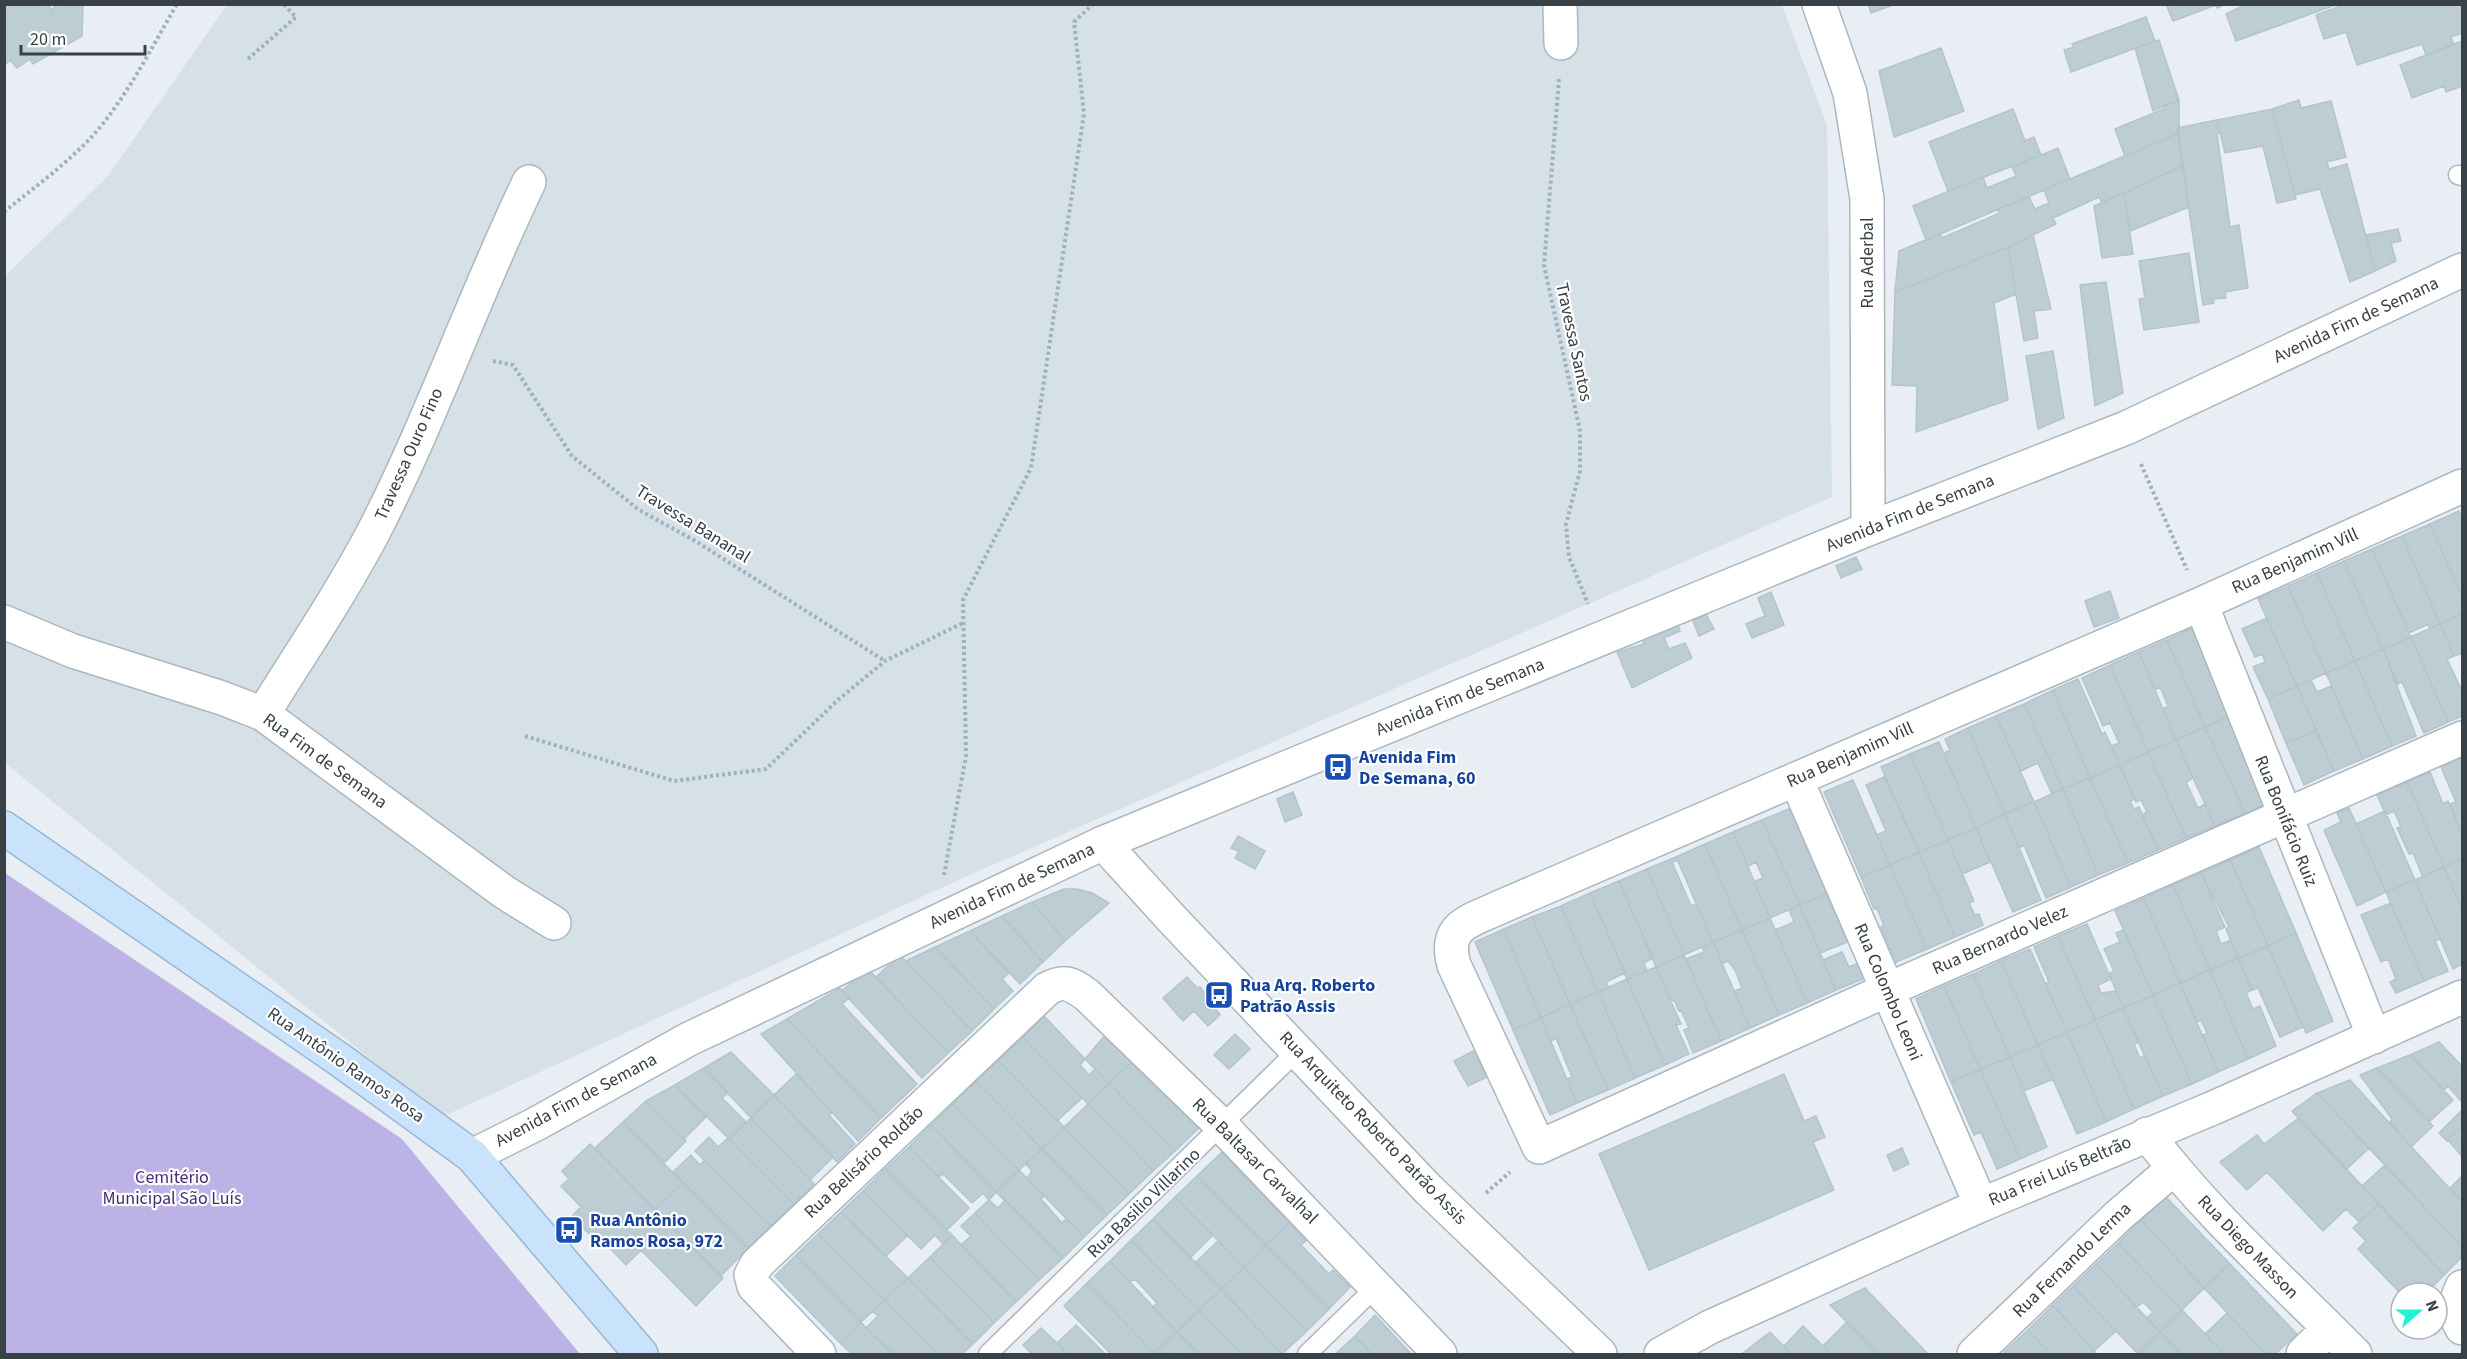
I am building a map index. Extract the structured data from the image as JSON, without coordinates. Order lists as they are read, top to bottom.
{
  "streets": {
    "main road": ["Rua Antônio Ramos Rosa"],
    "street": [
      "Rua Aderbal",
      "Avenida Fim de Semana",
      "Travessa Ouro Fino",
      "Rua Benjamim Vill",
      "Rua Fim de Semana",
      "Rua Bonifácio Ruiz",
      "Rua Bernardo Velez",
      "Rua Colombo Leoni",
      "Rua Arquiteto Roberto Patrão Assis",
      "Rua Baltasar Carvalhal",
      "Rua Belisário Roldão",
      "Rua Frei Luís Beltrão",
      "Rua Diego Masson",
      "Rua Fernando Lerma"
    ],
    "lane": ["Rua Basilio Villarino"],
    "path": ["Travessa Santos", "Travessa Bananal"]
  },
  "crossings": [
    ["Rua Aderbal", "Avenida Fim de Semana"],
    ["Avenida Fim de Semana", "Travessa Santos"],
    ["Avenida Fim de Semana", "Rua Antônio Ramos Rosa"],
    ["Avenida Fim de Semana", "Rua Arquiteto Roberto Patrão Assis"],
    ["Travessa Ouro Fino", "Travessa Bananal"],
    ["Travessa Ouro Fino", "Rua Fim de Semana"],
    ["Rua Benjamim Vill", "Rua Bonifácio Ruiz"],
    ["Rua Benjamim Vill", "Rua Bernardo Velez"],
    ["Rua Benjamim Vill", "Rua Colombo Leoni"],
    ["Rua Bonifácio Ruiz", "Rua Bernardo Velez"],
    ["Rua Bonifácio Ruiz", "Rua Frei Luís Beltrão"],
    ["Rua Bernardo Velez", "Rua Colombo Leoni"],
    ["Rua Colombo Leoni", "Rua Frei Luís Beltrão"],
    ["Rua Arquiteto Roberto Patrão Assis", "Rua Basilio Villarino"],
    ["Rua Baltasar Carvalhal", "Rua Belisário Roldão"],
    ["Rua Baltasar Carvalhal", "Rua Basilio Villarino"],
    ["Rua Frei Luís Beltrão", "Rua Diego Masson"],
    ["Rua Diego Masson", "Rua Fernando Lerma"]
  ],
  "parks": ["Cemitério Municipal São Luís"],
  "places": {
    "bus stop": ["Avenida Fim De Semana, 60", "Rua Arq. Roberto Patrão Assis", "Rua Antônio Ramos Rosa, 972"]
  },
  "scale_bar": "20 m",
  "north": "right"
}
